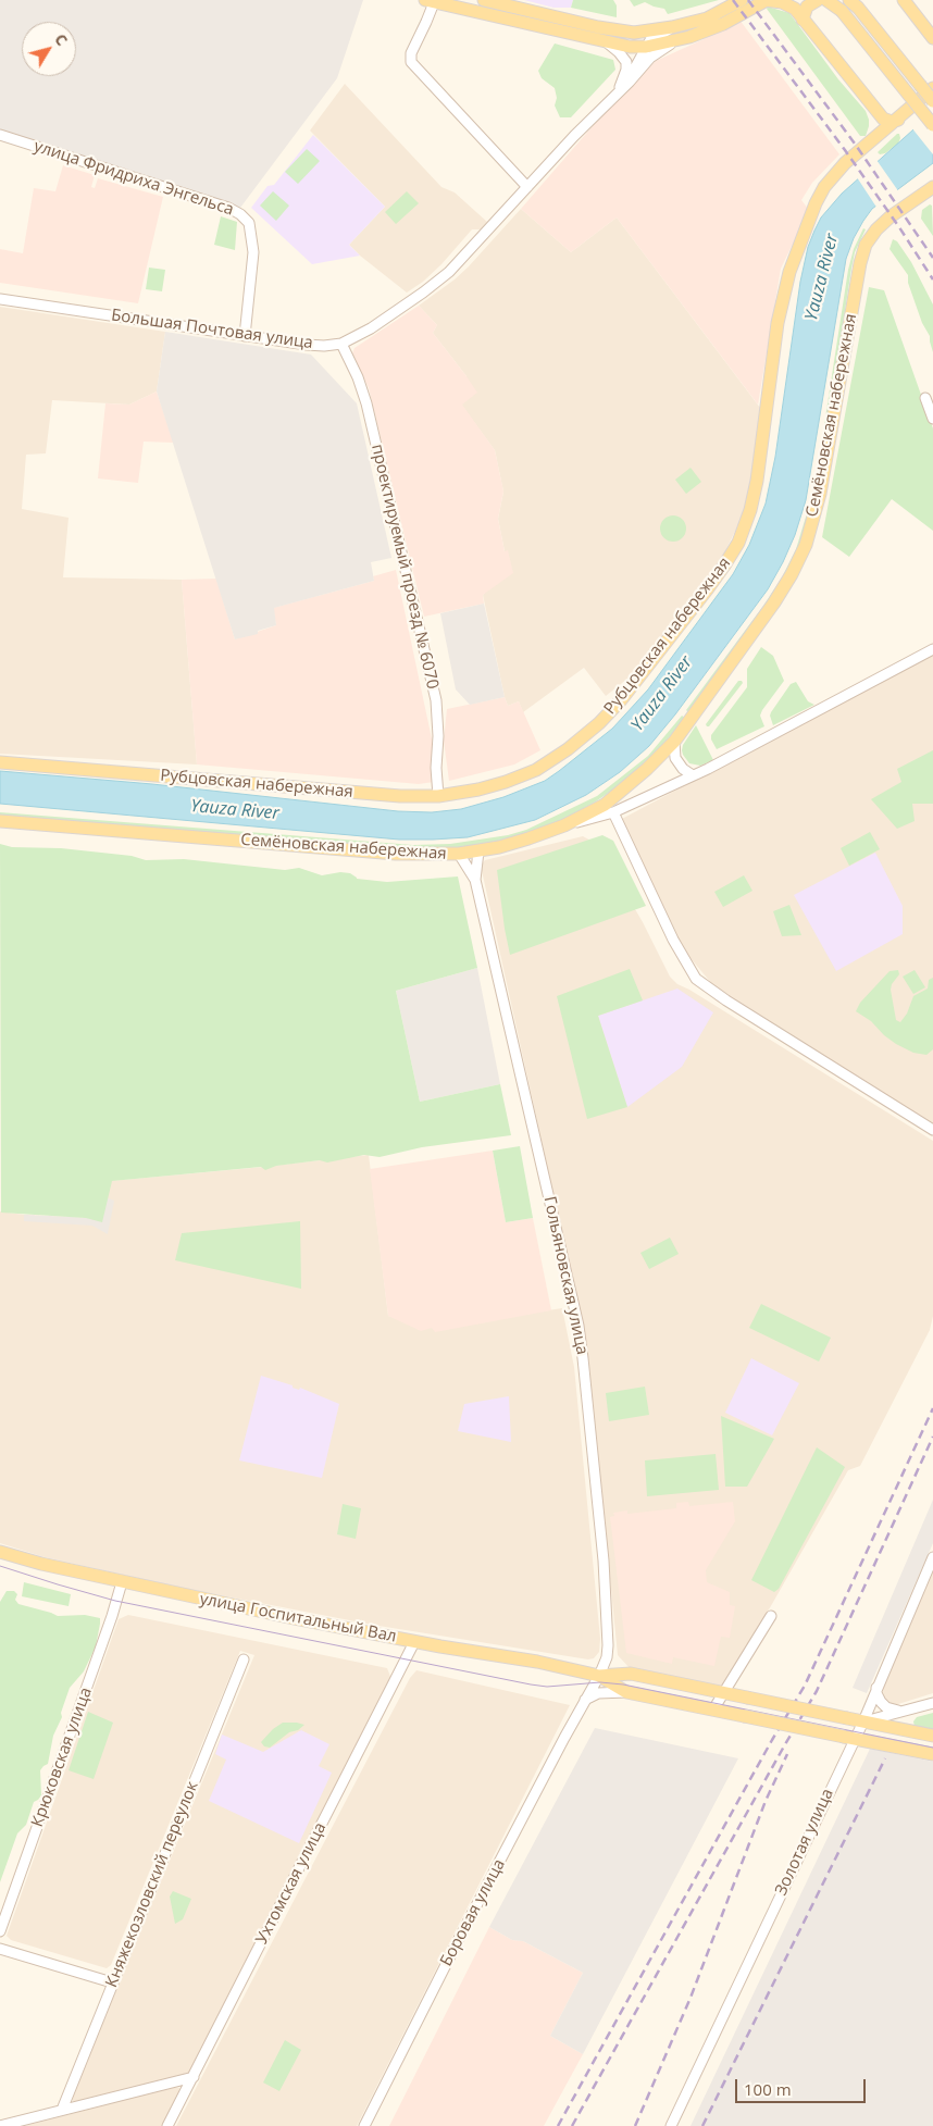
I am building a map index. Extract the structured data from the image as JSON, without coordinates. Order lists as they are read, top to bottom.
{
  "streets": {
    "main road": ["Семёновская набережная", "Рубцовская набережная", "улица Госпитальный Вал"],
    "street": [
      "улица Фридриха Энгельса",
      "Большая Почтовая улица",
      "проектируемый проезд № 6070",
      "Гольяновская улица",
      "Крюковская улица",
      "Золотая улица",
      "Ухтомская улица",
      "Княжекозловский переулок",
      "Боровая улица"
    ]
  },
  "crossings": [
    ["улица Фридриха Энгельса", "Большая Почтовая улица"],
    ["Большая Почтовая улица", "проектируемый проезд № 6070"],
    ["Семёновская набережная", "Гольяновская улица"],
    ["проектируемый проезд № 6070", "Рубцовская набережная"],
    ["Гольяновская улица", "улица Госпитальный Вал"],
    ["Гольяновская улица", "Боровая улица"],
    ["улица Госпитальный Вал", "Крюковская улица"],
    ["улица Госпитальный Вал", "Золотая улица"],
    ["улица Госпитальный Вал", "Ухтомская улица"],
    ["улица Госпитальный Вал", "Боровая улица"]
  ],
  "water": ["Yauza River"],
  "scale_bar": "100 m",
  "north": "top right"
}
